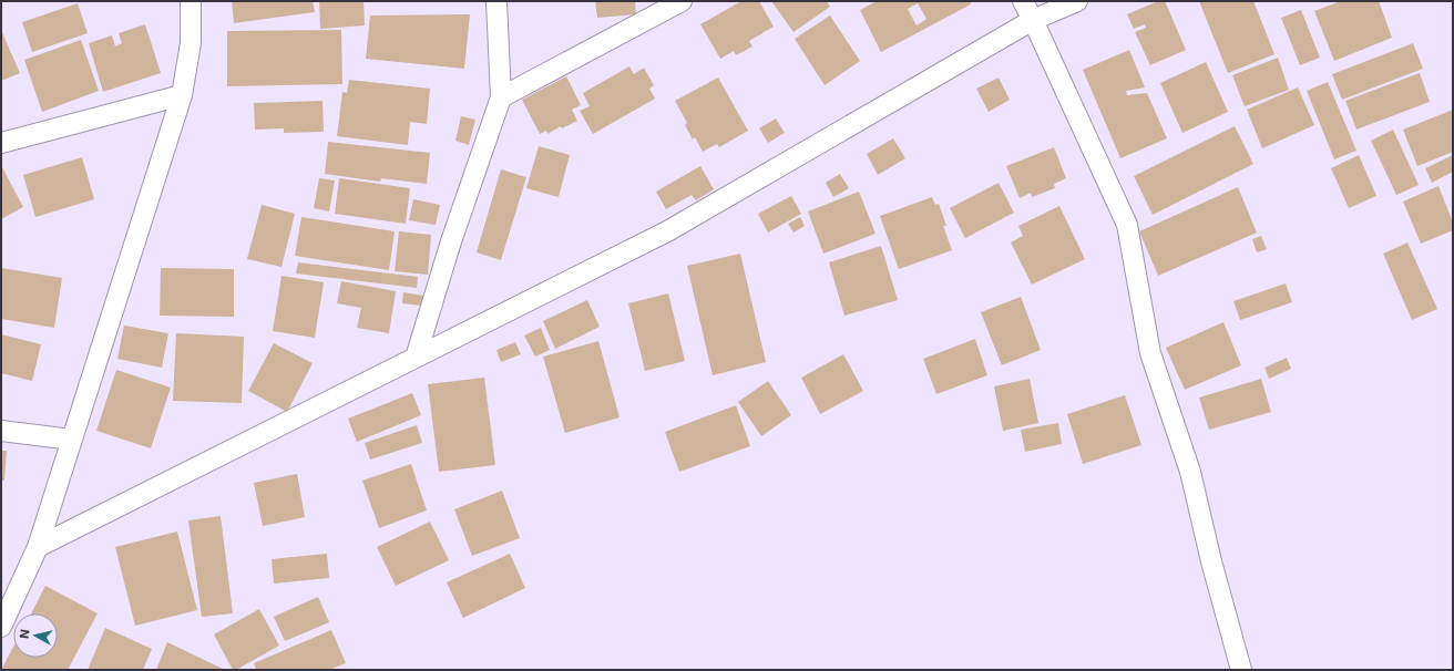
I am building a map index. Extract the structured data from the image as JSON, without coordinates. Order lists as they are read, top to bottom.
{
  "north": "left"
}
